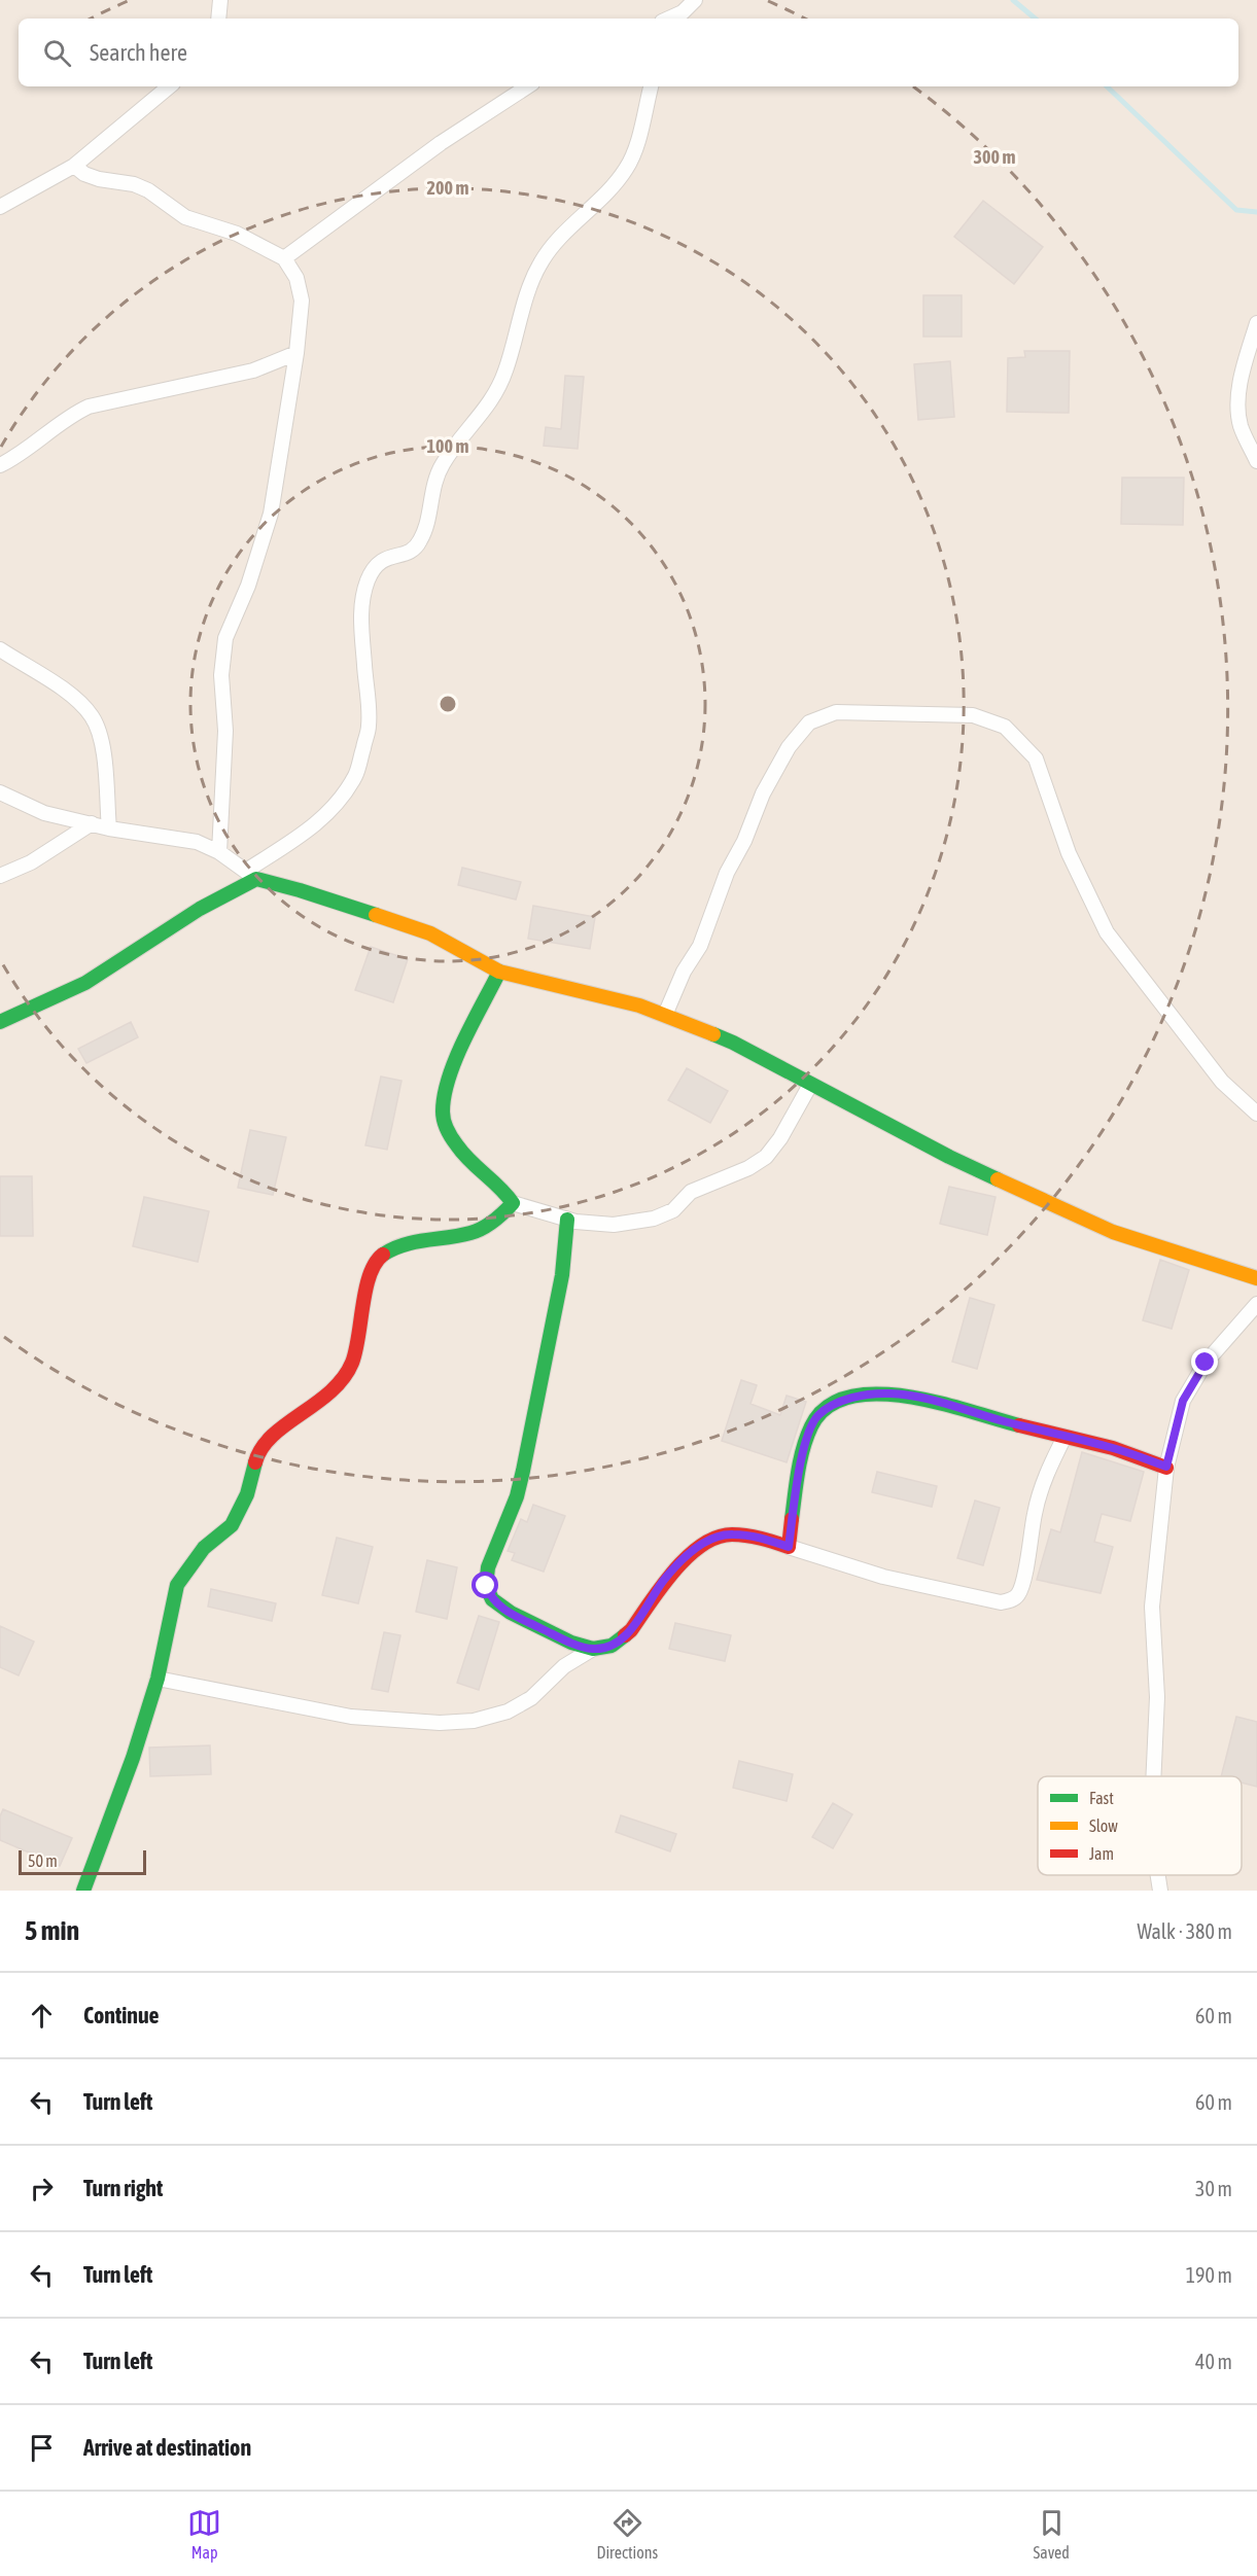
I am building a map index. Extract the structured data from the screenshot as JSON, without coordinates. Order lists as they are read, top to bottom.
{
  "legend": ["Fast", "Slow", "Jam"],
  "scale_bar": "50 m",
  "page": {
    "search": "Search here",
    "scale": "50 m",
    "heading": ["5 min", "Walk · 380 m"],
    "list": [
      ["Continue", "60 m"],
      ["Turn left", "60 m"],
      ["Turn right", "30 m"],
      ["Turn left", "190 m"],
      ["Turn left", "40 m"],
      "Arrive at destination"
    ],
    "nav": ["Map", "Directions", "Saved"]
  },
  "rings": ["300 m", "200 m", "100 m"]
}
